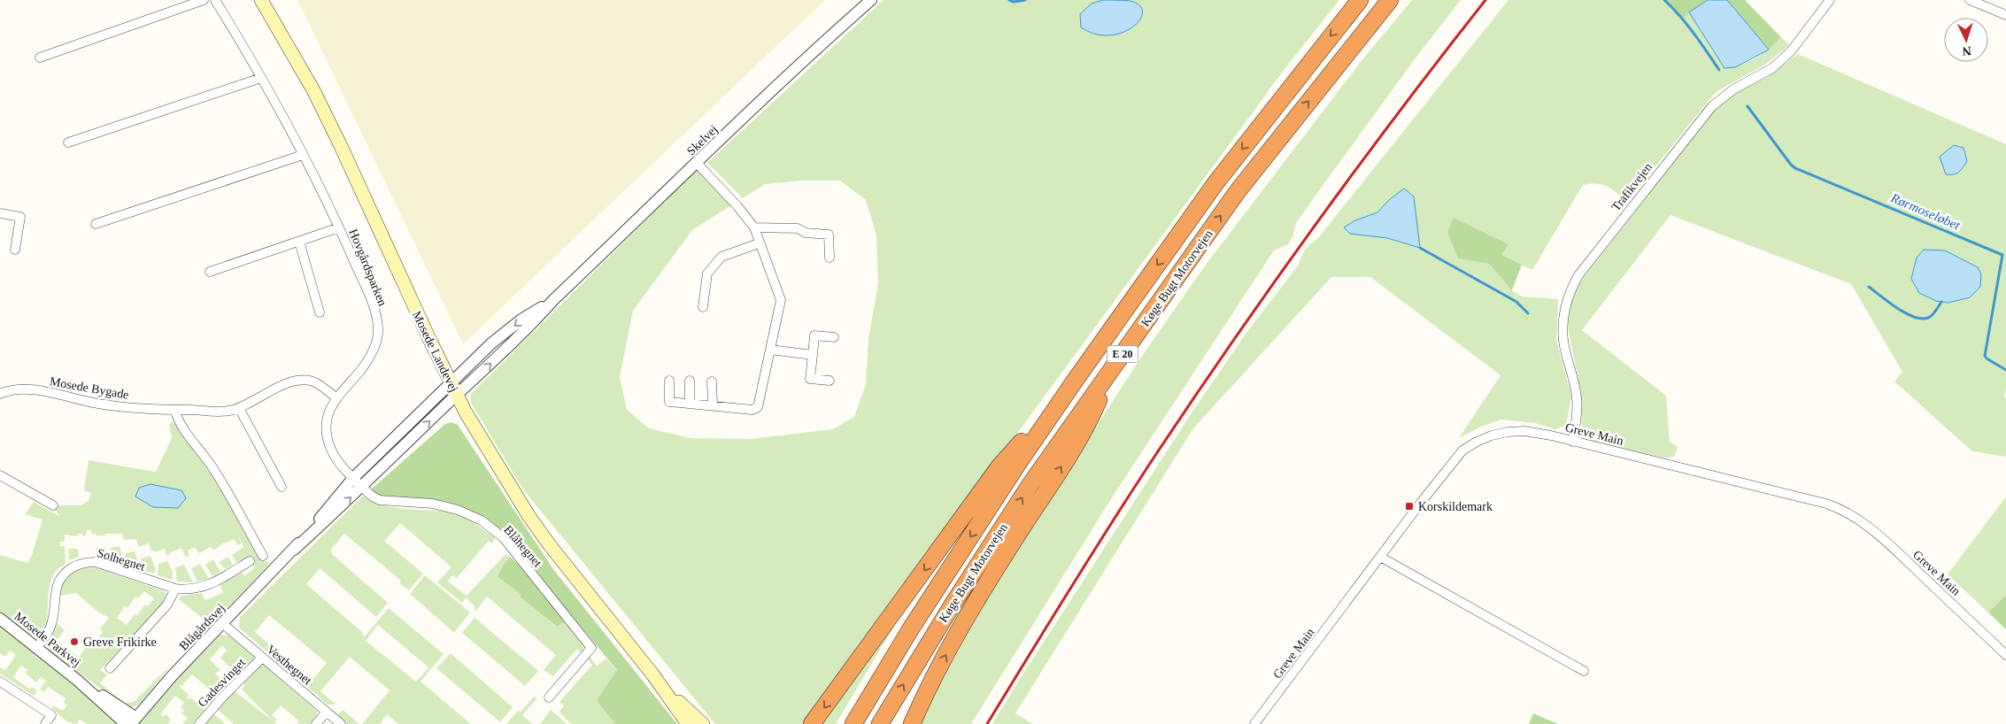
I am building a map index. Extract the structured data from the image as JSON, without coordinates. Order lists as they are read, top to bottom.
{
  "streets": {
    "highway": ["Køge Bugt Motorvejen", "E 20"],
    "main road": ["Mosede Landevej"],
    "street": [
      "Skelvej",
      "Trafikvejen",
      "Hovgårdsparken",
      "Mosede Bygade",
      "Greve Main",
      "Blåhegnet",
      "Solhegnet",
      "Blågårdsvej",
      "Mosede Parkvej",
      "Vesthegnet",
      "Gadesvinget"
    ]
  },
  "crossings": [
    ["Skelvej", "Mosede Landevej"],
    ["Skelvej", "Blågårdsvej"],
    ["Trafikvejen", "Greve Main"],
    ["Hovgårdsparken", "Mosede Bygade"],
    ["Hovgårdsparken", "Blåhegnet"],
    ["Hovgårdsparken", "Blågårdsvej"],
    ["Mosede Landevej", "Blågårdsvej"],
    ["Blåhegnet", "Blågårdsvej"],
    ["Solhegnet", "Mosede Parkvej"],
    ["Blågårdsvej", "Mosede Parkvej"],
    ["Blågårdsvej", "Vesthegnet"],
    ["Vesthegnet", "Gadesvinget"]
  ],
  "water": ["Rørmoseløbet"],
  "places": {
    "transit": ["Korskildemark"],
    "other": ["Greve Frikirke"]
  },
  "north": "bottom"
}
